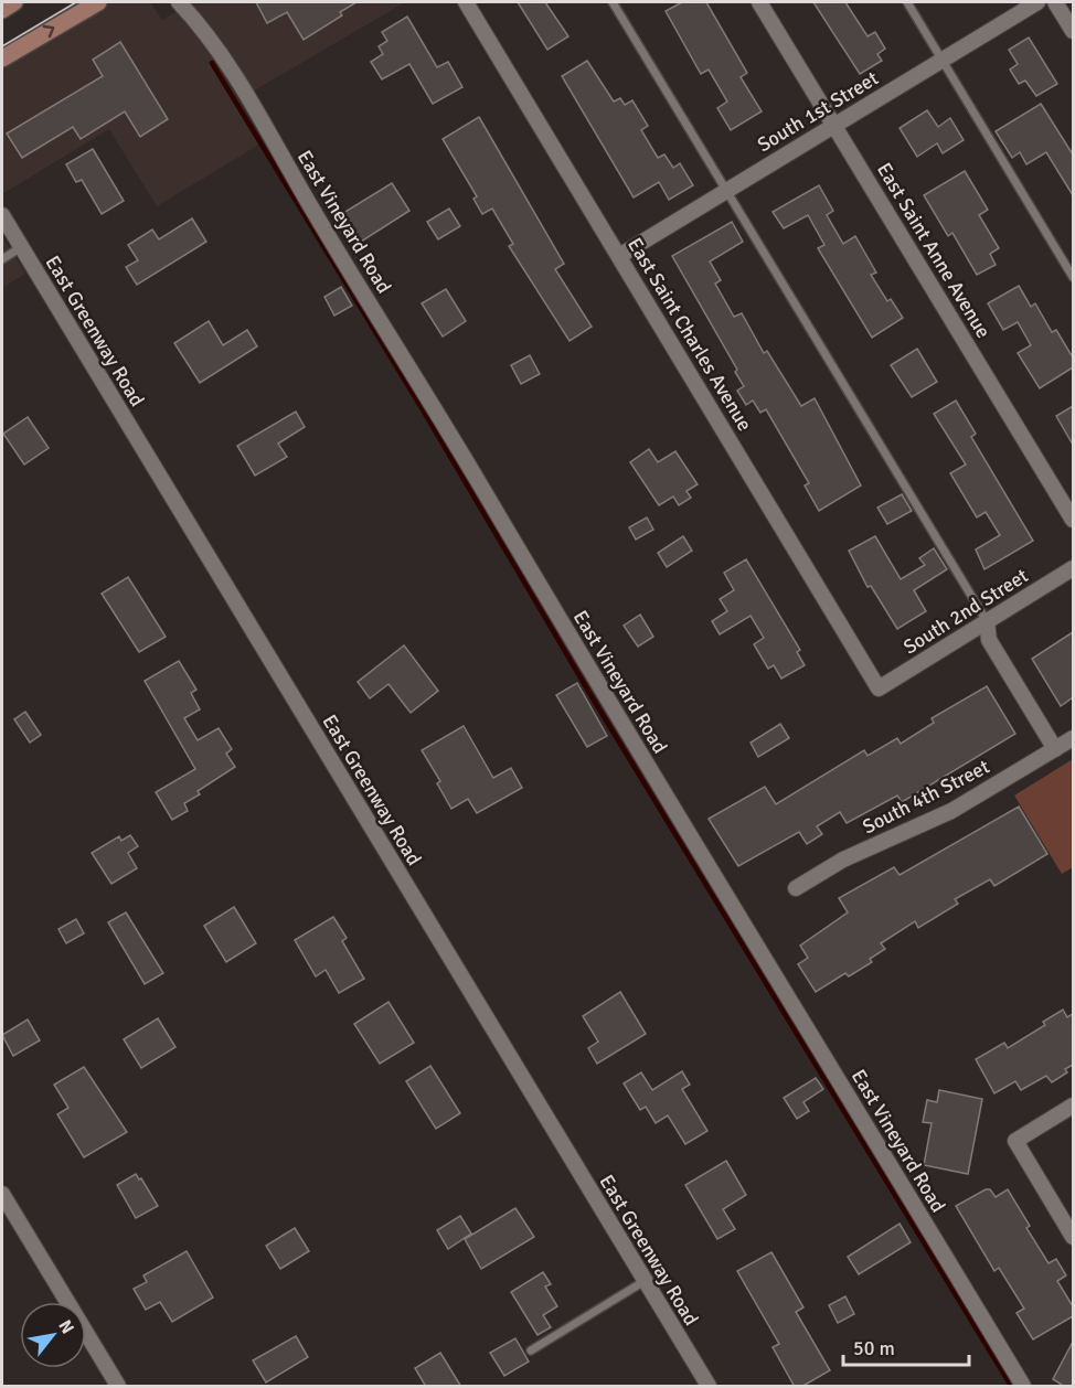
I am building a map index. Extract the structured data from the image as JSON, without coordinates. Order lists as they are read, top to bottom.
{
  "streets": {
    "street": [
      "South 1st Street",
      "East Vineyard Road",
      "East Saint Anne Avenue",
      "East Greenway Road",
      "East Saint Charles Avenue",
      "South 2nd Street",
      "South 4th Street"
    ]
  },
  "crossings": [
    ["South 1st Street", "East Saint Anne Avenue"],
    ["South 1st Street", "East Saint Charles Avenue"],
    ["East Saint Charles Avenue", "South 2nd Street"]
  ],
  "scale_bar": "50 m",
  "north": "top right"
}
